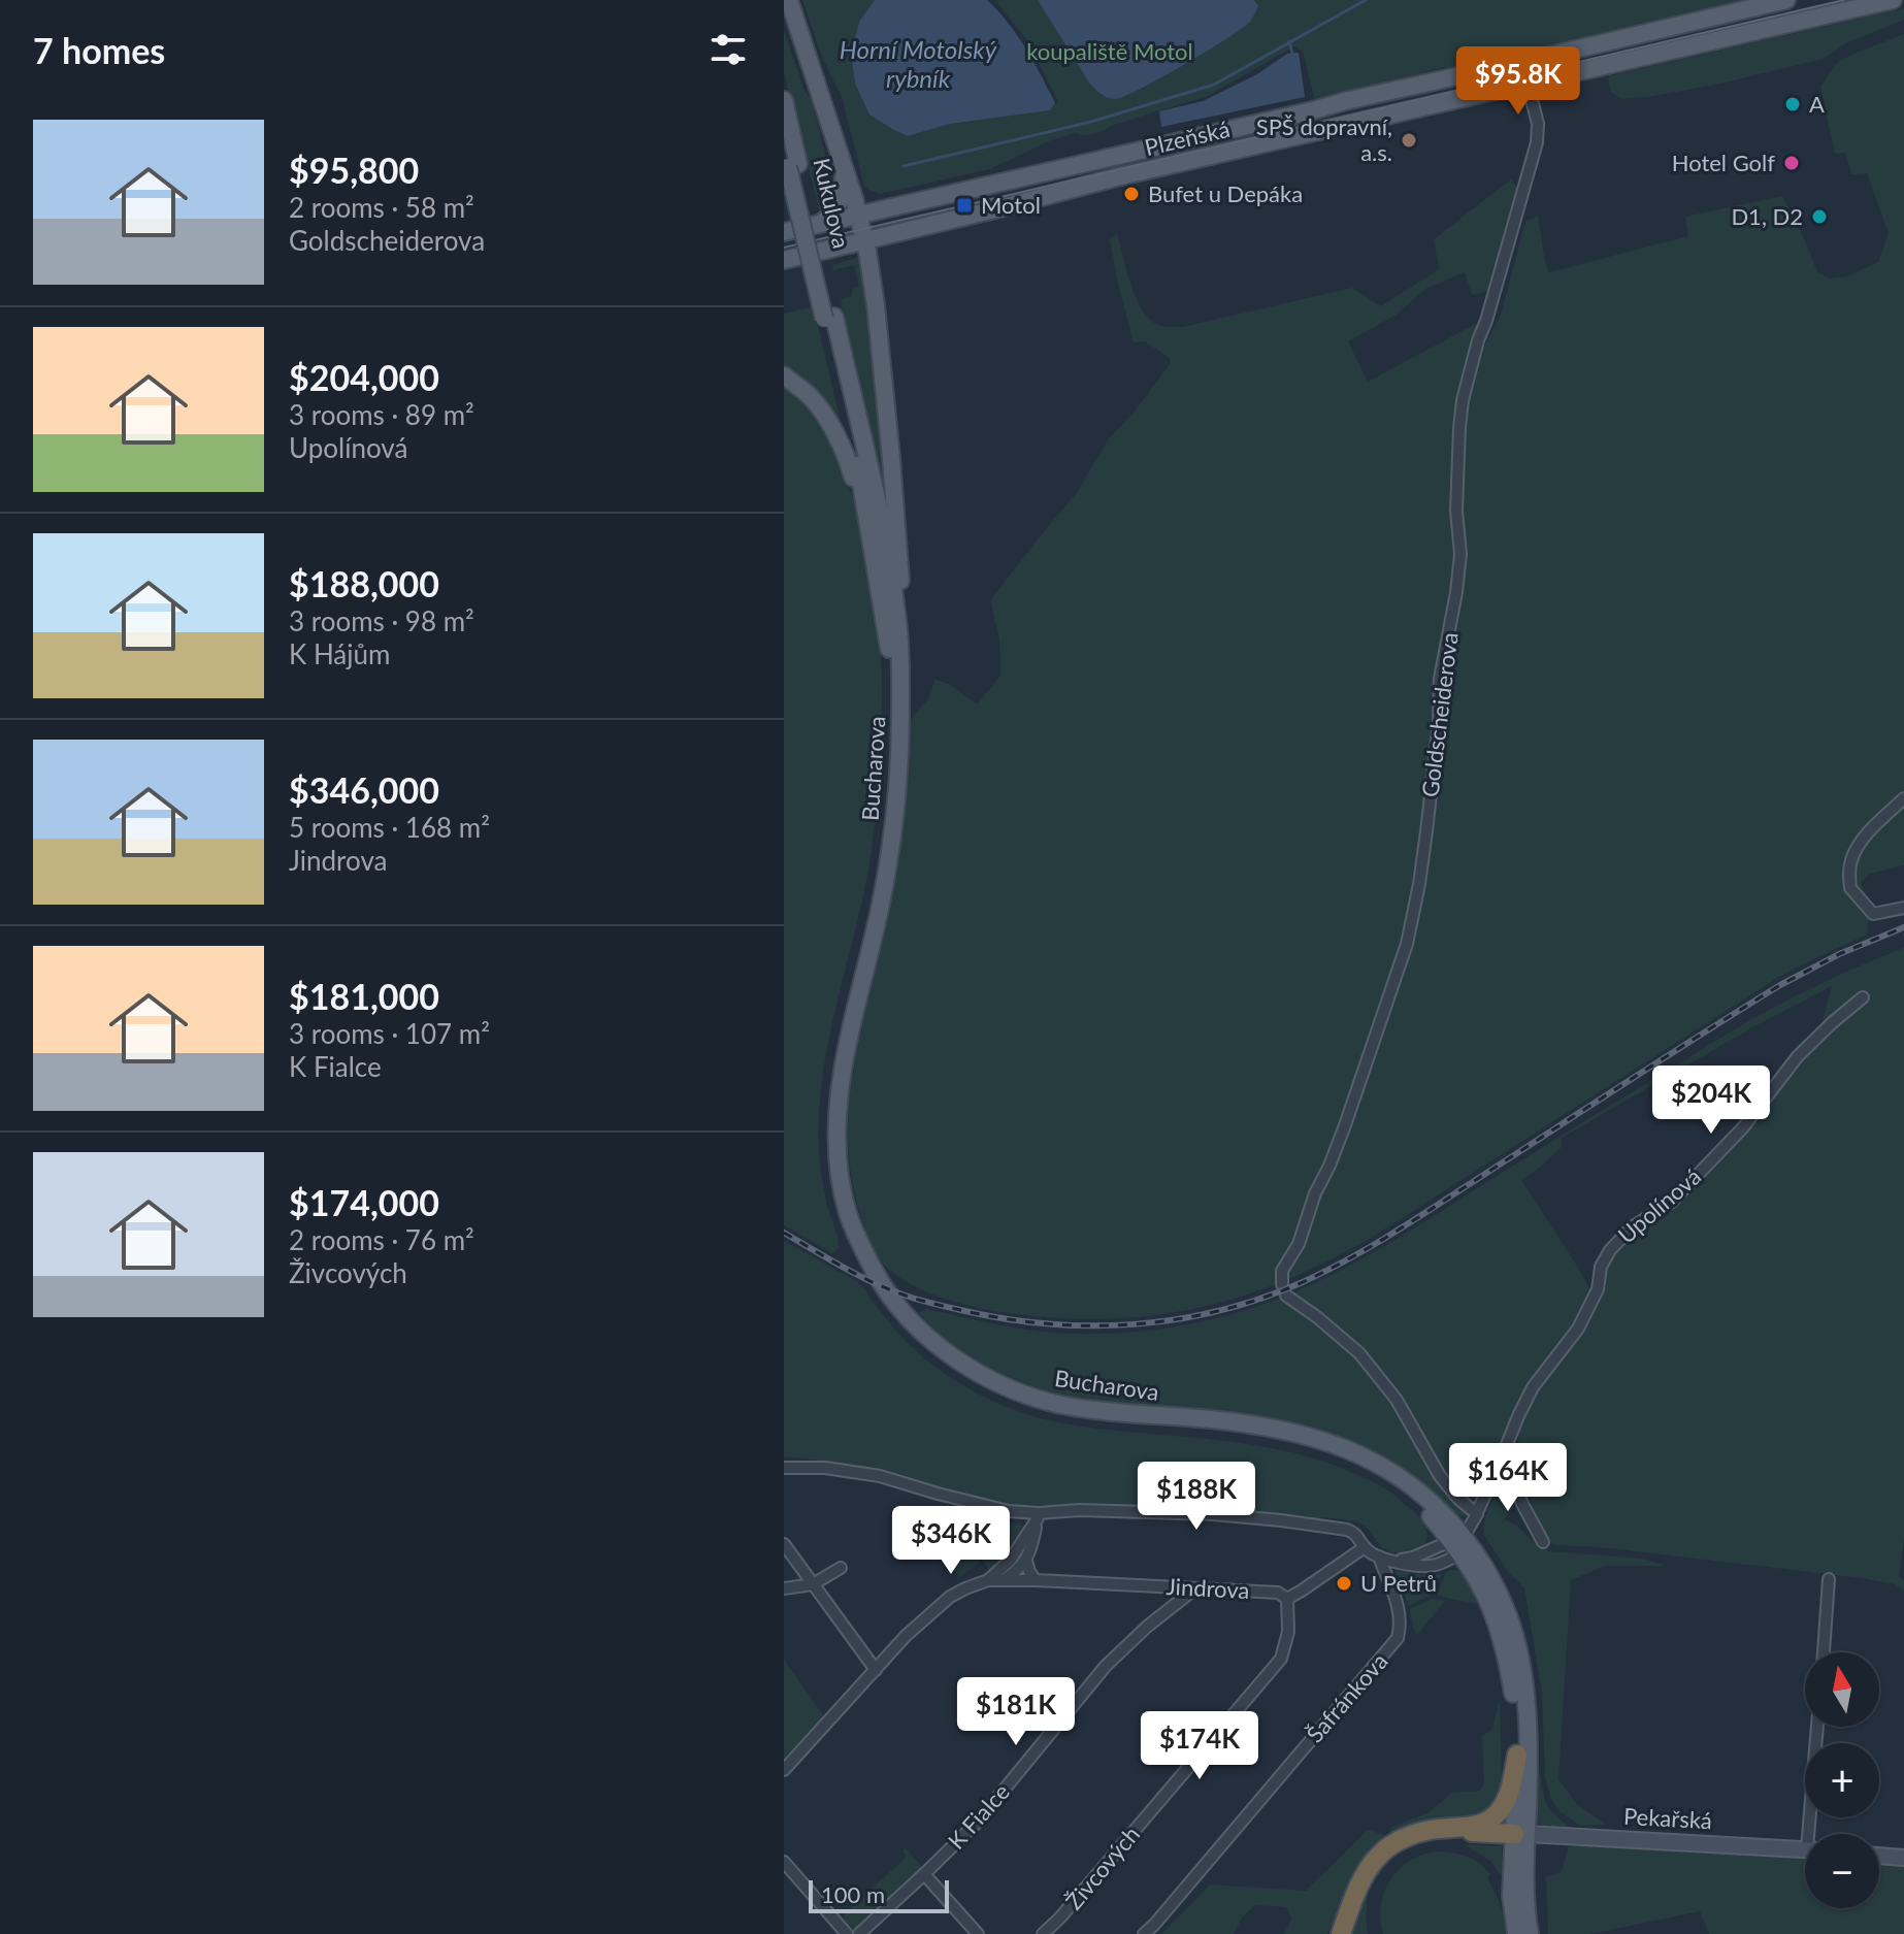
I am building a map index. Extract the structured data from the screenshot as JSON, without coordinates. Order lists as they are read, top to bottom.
{
  "streets": {
    "main road": ["Plzeňská", "Kukulova", "Bucharova"],
    "street": [
      "Goldscheiderova",
      "Upolínová",
      "Jindrova",
      "Šafránkova",
      "K Fialce",
      "Pekařská",
      "Živcových"
    ]
  },
  "crossings": [
    ["Plzeňská", "Goldscheiderova"],
    ["Kukulova", "Bucharova"],
    ["Goldscheiderova", "Upolínová"],
    ["Bucharova", "Upolínová"],
    ["Bucharova", "Pekařská"],
    ["Jindrova", "K Fialce"],
    ["Jindrova", "Živcových"]
  ],
  "water": ["Horní Motolský rybník"],
  "parks": ["koupaliště Motol"],
  "places": {
    "other": [
      "A",
      "SPŠ dopravní, a.s.",
      "Hotel Golf",
      "Bufet u Depáka",
      "D1, D2",
      "U Petrů"
    ],
    "transit": ["Motol"]
  },
  "scale_bar": "100 m",
  "north": "top",
  "page": {
    "heading": "7 homes",
    "price": [
      "$95.8K",
      "$204K",
      "$164K",
      "$188K",
      "$346K",
      "$181K",
      "$174K"
    ],
    "list": [
      {
        "name": "$95,800",
        "note": "2 rooms · 58 m² · Goldscheiderova"
      },
      {
        "name": "$204,000",
        "note": "3 rooms · 89 m² · Upolínová"
      },
      {
        "name": "$188,000",
        "note": "3 rooms · 98 m² · K Hájům"
      },
      {
        "name": "$346,000",
        "note": "5 rooms · 168 m² · Jindrova"
      },
      {
        "name": "$181,000",
        "note": "3 rooms · 107 m² · K Fialce"
      },
      {
        "name": "$174,000",
        "note": "2 rooms · 76 m² · Živcových"
      }
    ],
    "map_buttons": ["+", "−"],
    "scale": "100 m"
  }
}
